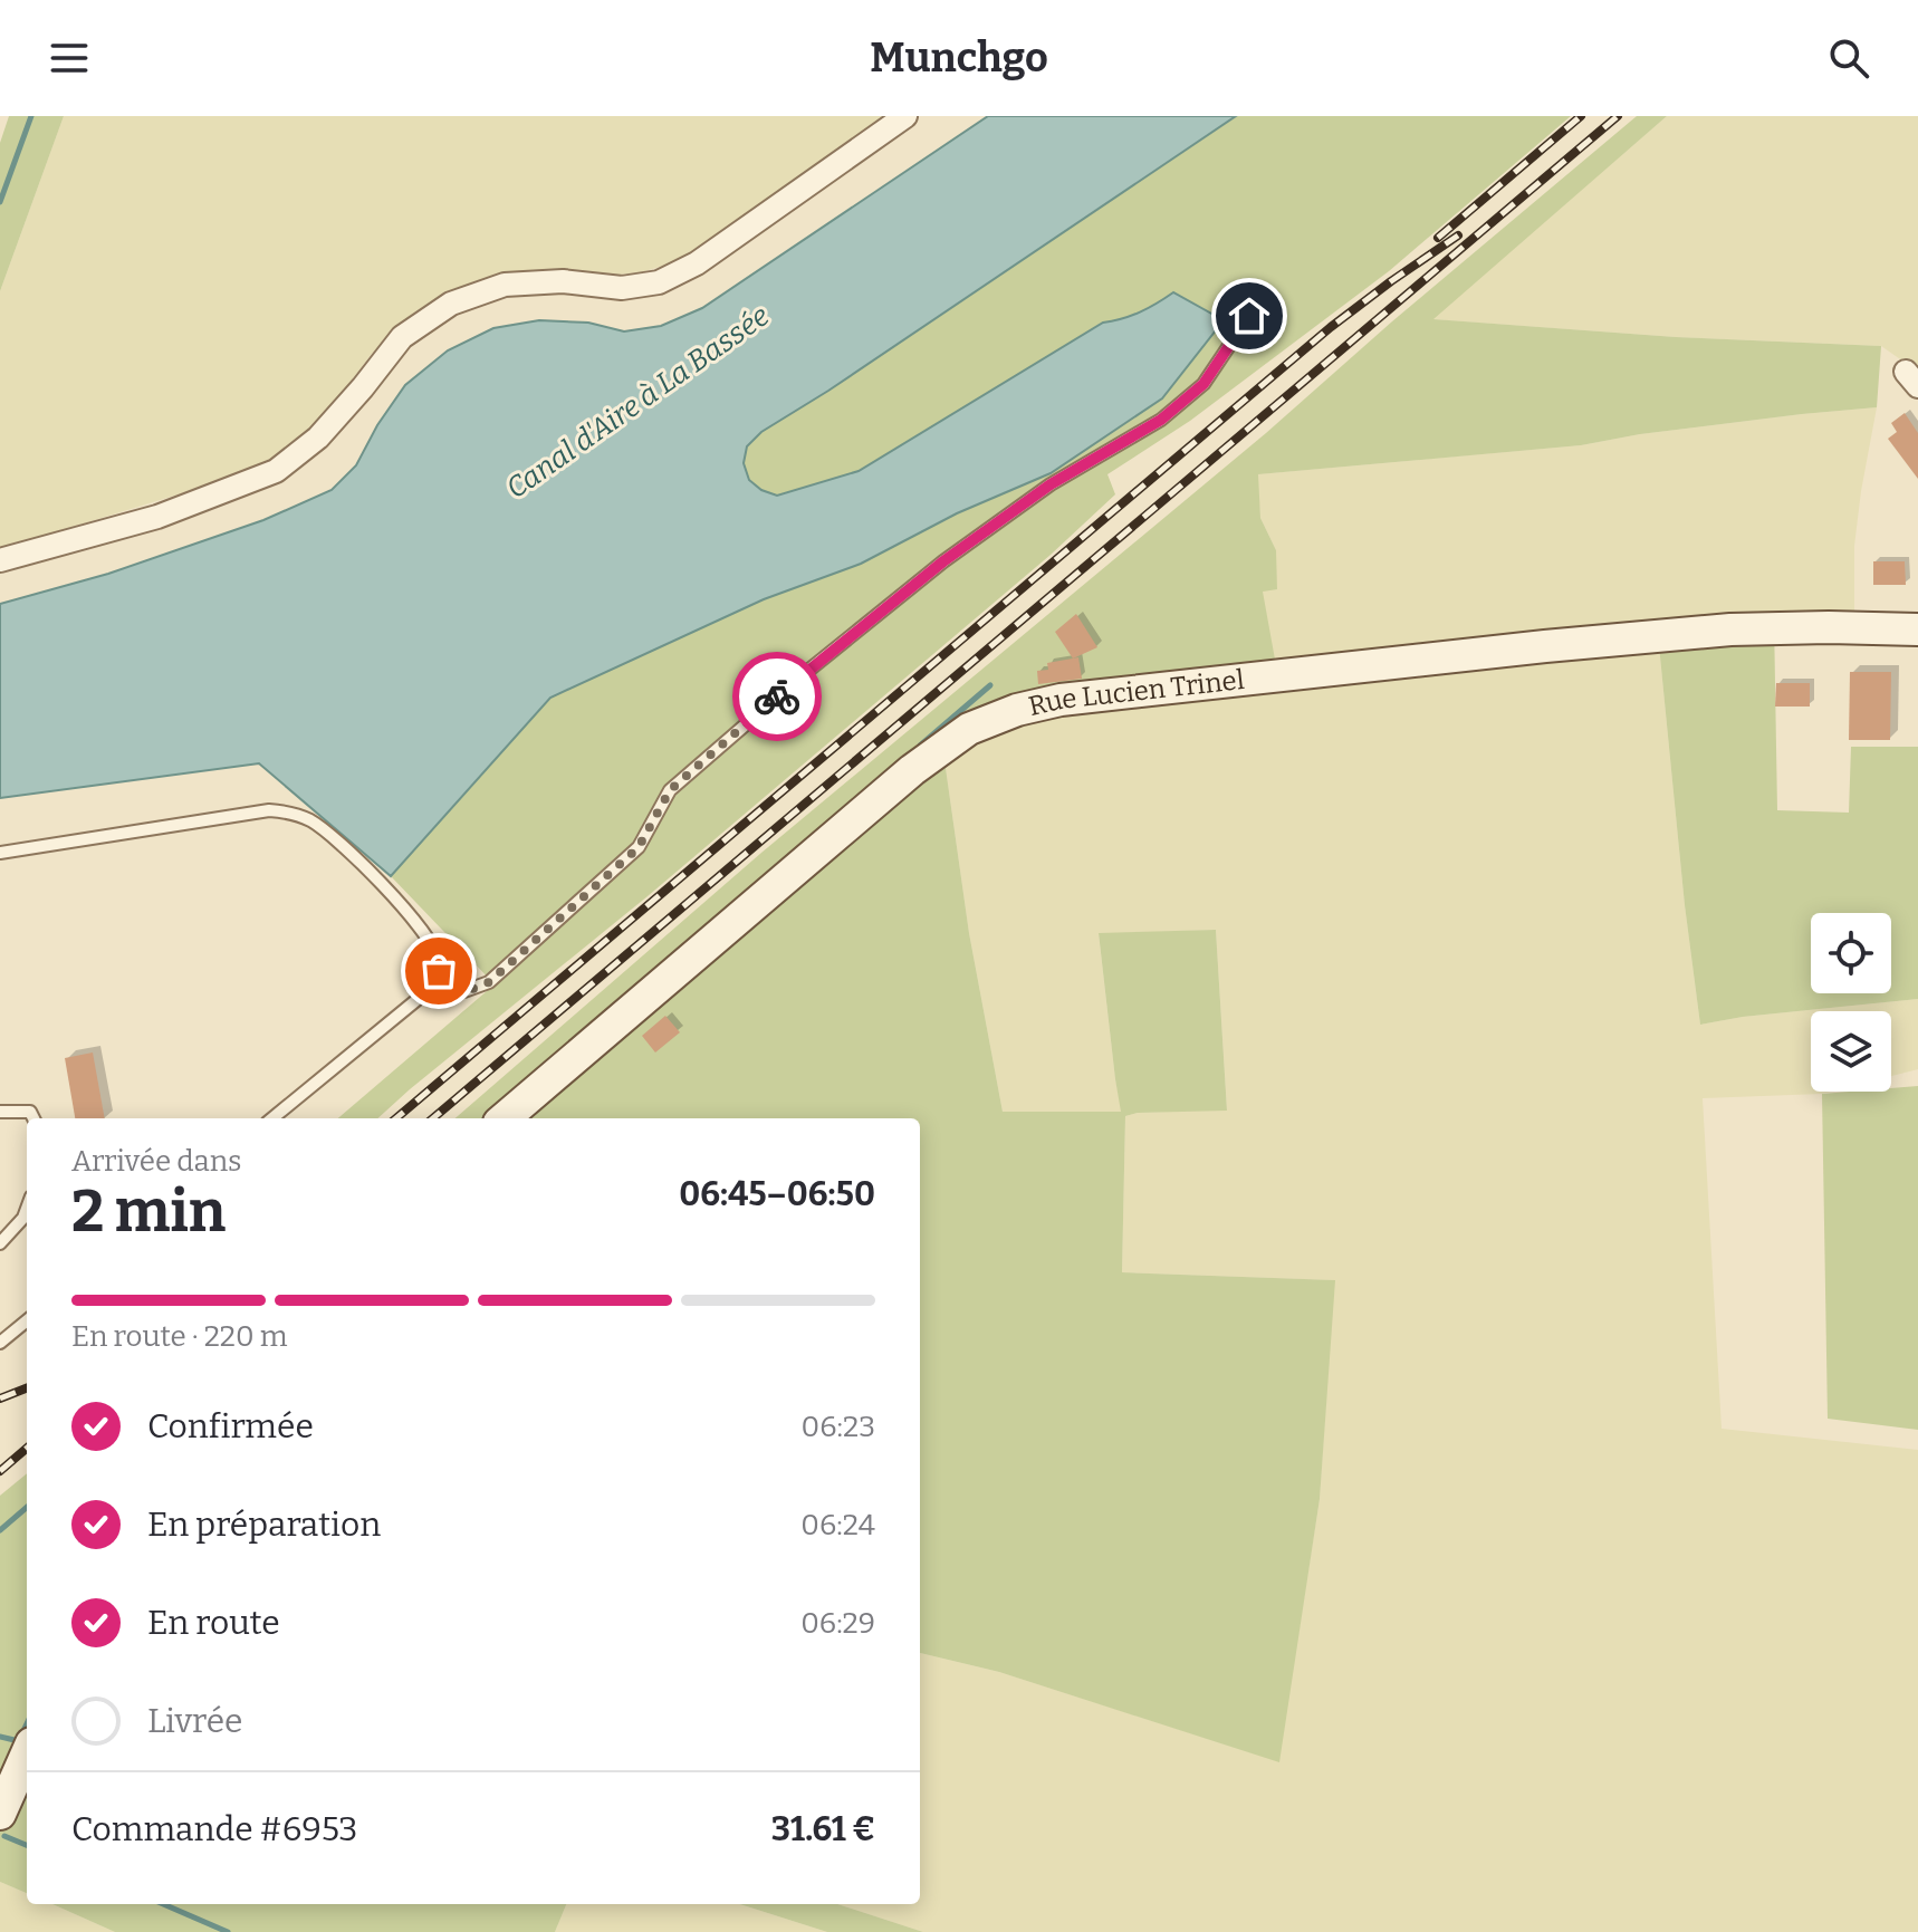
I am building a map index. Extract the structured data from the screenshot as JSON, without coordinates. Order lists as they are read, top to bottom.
{
  "streets": {
    "street": ["Rue Lucien Trinel"]
  },
  "water": ["Canal d'Aire à La Bassée"],
  "page": {
    "header": "Munchgo",
    "heading": ["2 min", "Arrivée dans", "06:45–06:50"],
    "panel": ["Commande #6953", "31.61 €"],
    "bar": "En route · 220 m",
    "list": [
      ["Confirmée", "06:23"],
      ["En préparation", "06:24"],
      ["En route", "06:29"],
      "Livrée"
    ]
  }
}
